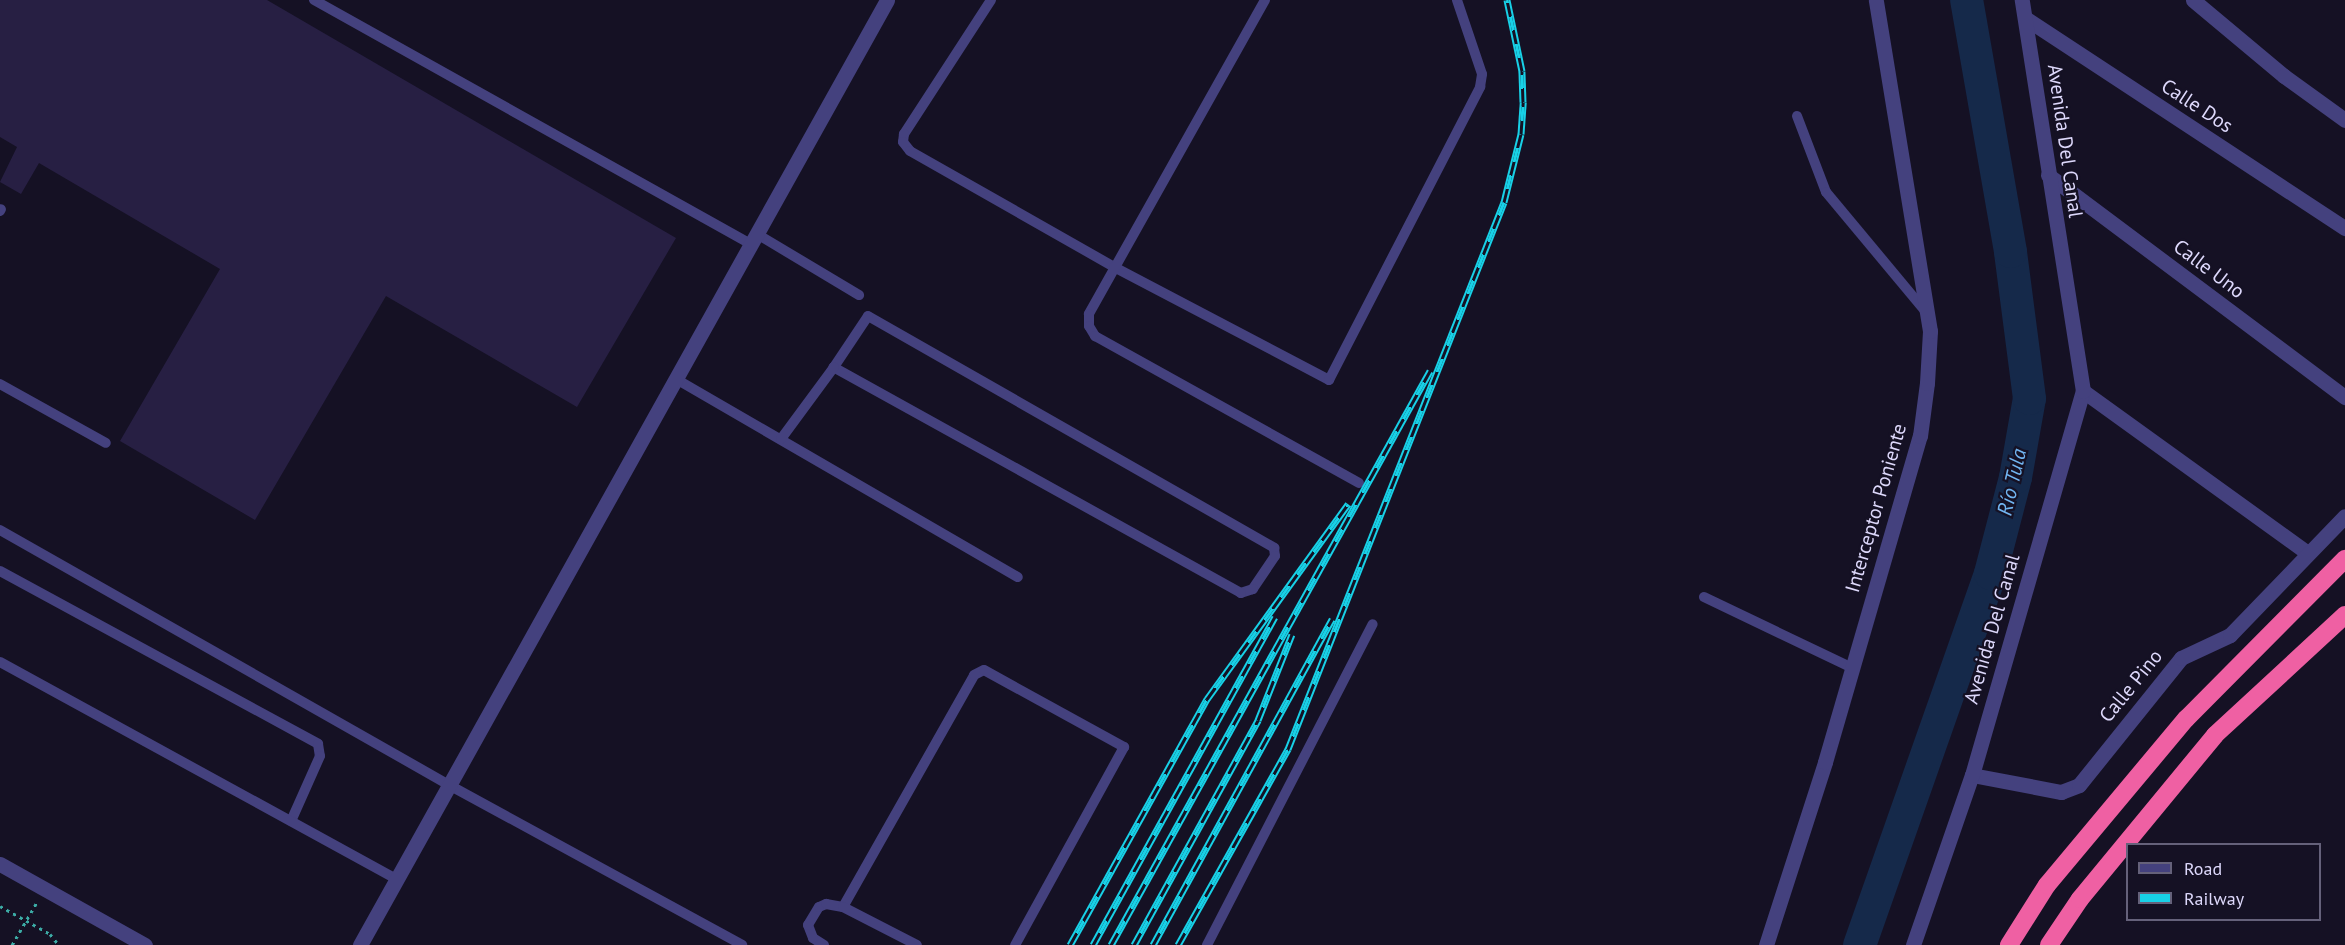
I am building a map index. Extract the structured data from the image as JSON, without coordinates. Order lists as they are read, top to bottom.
{
  "streets": {
    "street": [
      "Calle Dos",
      "Avenida Del Canal",
      "Calle Uno",
      "Interceptor Poniente",
      "Calle Pino"
    ]
  },
  "crossings": [
    ["Calle Dos", "Avenida Del Canal"],
    ["Avenida Del Canal", "Calle Uno"],
    ["Avenida Del Canal", "Calle Pino"]
  ],
  "water": ["Río Tula"],
  "legend": ["Road", "Railway"]
}
